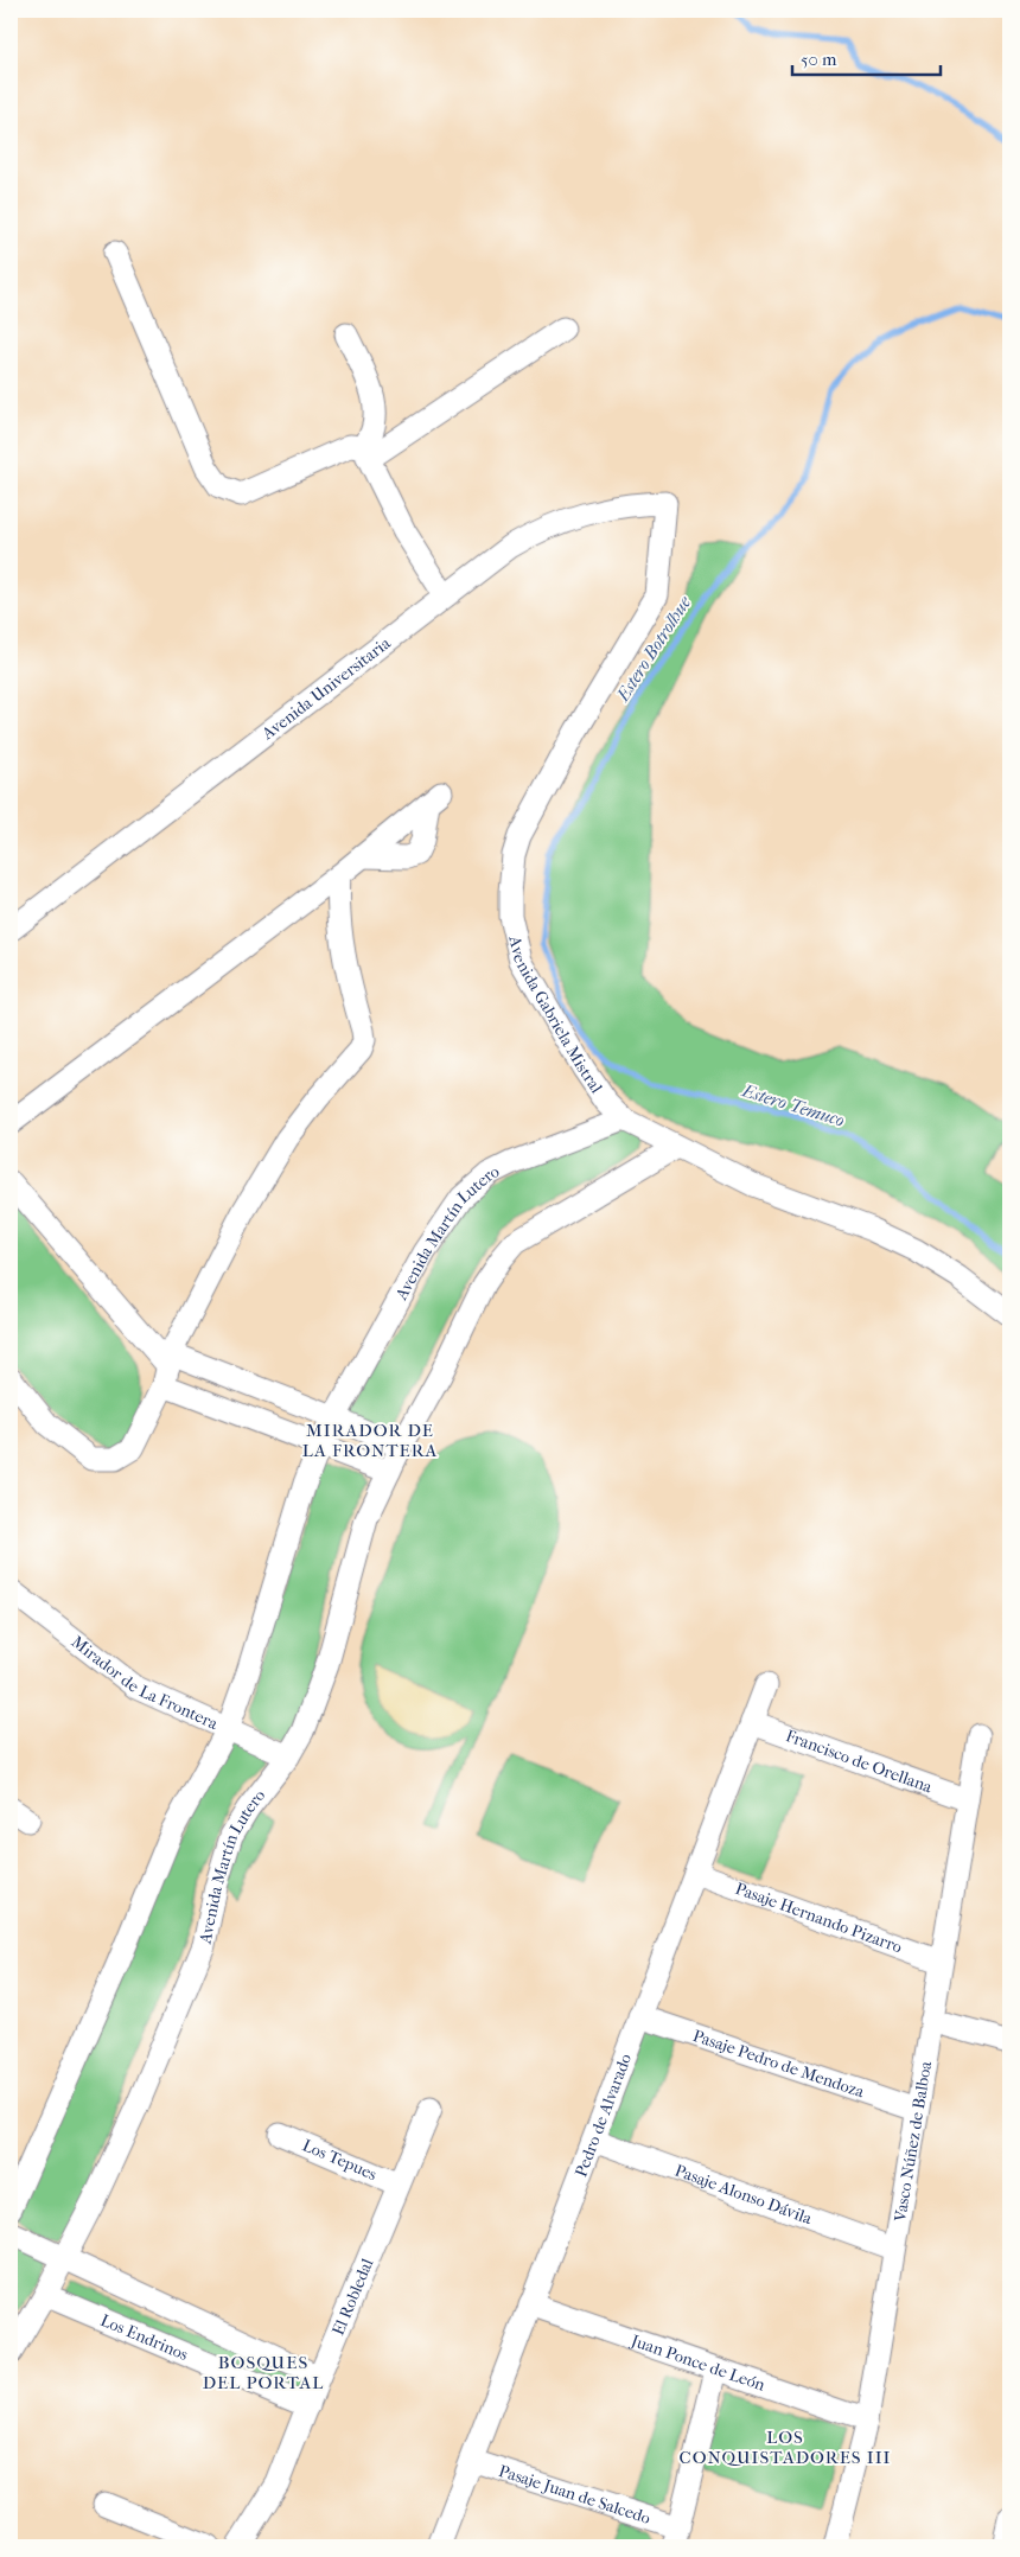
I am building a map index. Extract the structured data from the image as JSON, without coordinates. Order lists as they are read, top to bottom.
{
  "streets": {
    "street": [
      "Avenida Universitaria",
      "Avenida Gabriela Mistral",
      "Avenida Martín Lutero",
      "Mirador de La Frontera",
      "Francisco de Orellana",
      "Pasaje Hernando Pizarro",
      "Pasaje Pedro de Mendoza",
      "Pedro de Alvarado",
      "Vasco Núñez de Balboa",
      "Los Tepues",
      "Pasaje Alonso Dávila",
      "El Robledal",
      "Los Endrinos",
      "Juan Ponce de León",
      "Pasaje Juan de Salcedo"
    ]
  },
  "crossings": [
    ["Avenida Universitaria", "Avenida Gabriela Mistral"],
    ["Avenida Gabriela Mistral", "Avenida Martín Lutero"],
    ["Avenida Martín Lutero", "Mirador de La Frontera"],
    ["Avenida Martín Lutero", "Los Endrinos"],
    ["Francisco de Orellana", "Pedro de Alvarado"],
    ["Francisco de Orellana", "Vasco Núñez de Balboa"],
    ["Pasaje Hernando Pizarro", "Pedro de Alvarado"],
    ["Pasaje Hernando Pizarro", "Vasco Núñez de Balboa"],
    ["Pasaje Pedro de Mendoza", "Pedro de Alvarado"],
    ["Pasaje Pedro de Mendoza", "Vasco Núñez de Balboa"],
    ["Pedro de Alvarado", "Pasaje Alonso Dávila"],
    ["Pedro de Alvarado", "Juan Ponce de León"],
    ["Pedro de Alvarado", "Pasaje Juan de Salcedo"],
    ["Vasco Núñez de Balboa", "Pasaje Alonso Dávila"],
    ["Vasco Núñez de Balboa", "Juan Ponce de León"],
    ["Los Tepues", "El Robledal"],
    ["El Robledal", "Los Endrinos"]
  ],
  "districts": ["MIRADOR DE LA FRONTERA", "BOSQUES DEL PORTAL", "LOS CONQUISTADORES III"],
  "water": ["Estero Botrolhue", "Estero Temuco"],
  "scale_bar": "50 m"
}
